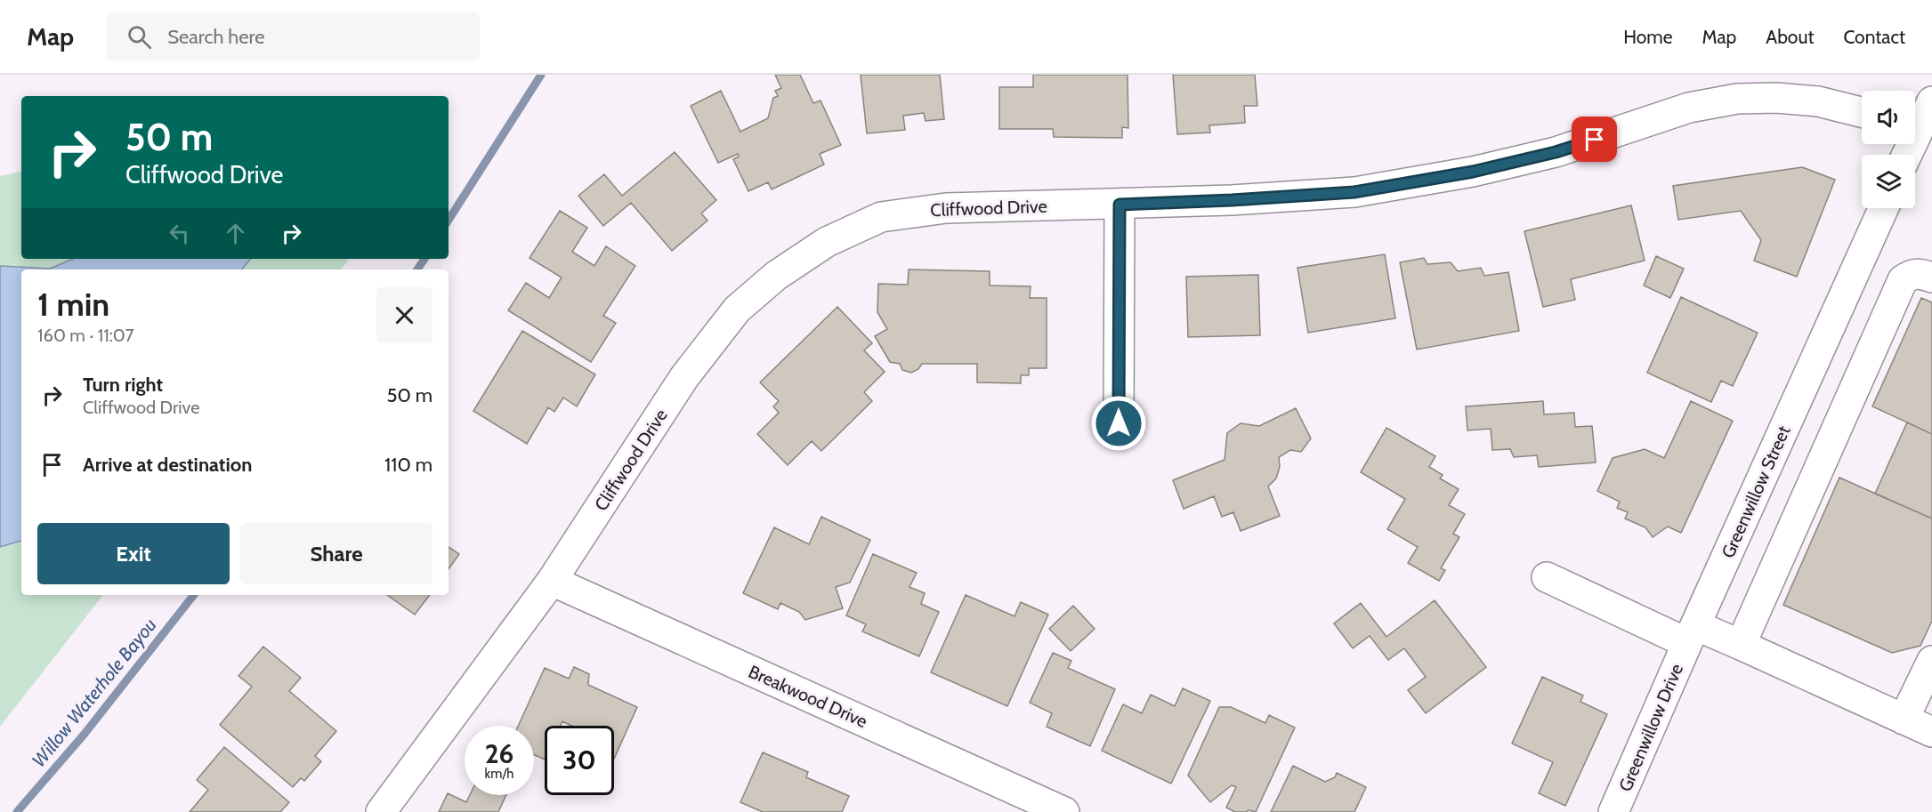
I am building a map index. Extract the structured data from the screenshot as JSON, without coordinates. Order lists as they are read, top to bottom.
{
  "streets": {
    "street": [
      "Cliffwood Drive",
      "Greenwillow Street",
      "Breakwood Drive",
      "Greenwillow Drive"
    ]
  },
  "crossings": [
    ["Cliffwood Drive", "Breakwood Drive"],
    ["Greenwillow Street", "Greenwillow Drive"]
  ],
  "water": ["Willow Waterhole Bayou"],
  "page": {
    "header": "Map",
    "search": "Search here",
    "nav": [
      "Home",
      "Map",
      "About",
      "Contact"
    ],
    "turn": ["50 m", "Cliffwood Drive"],
    "heading": ["1 min", "160 m · 11:07"],
    "list": [
      {
        "name": "Turn right",
        "note": "Cliffwood Drive",
        "value": "50 m"
      },
      {
        "name": "Arrive at destination",
        "value": "110 m"
      }
    ],
    "buttons": ["Exit", "Share"],
    "speed": "26 km/h",
    "limit": "30"
  }
}
